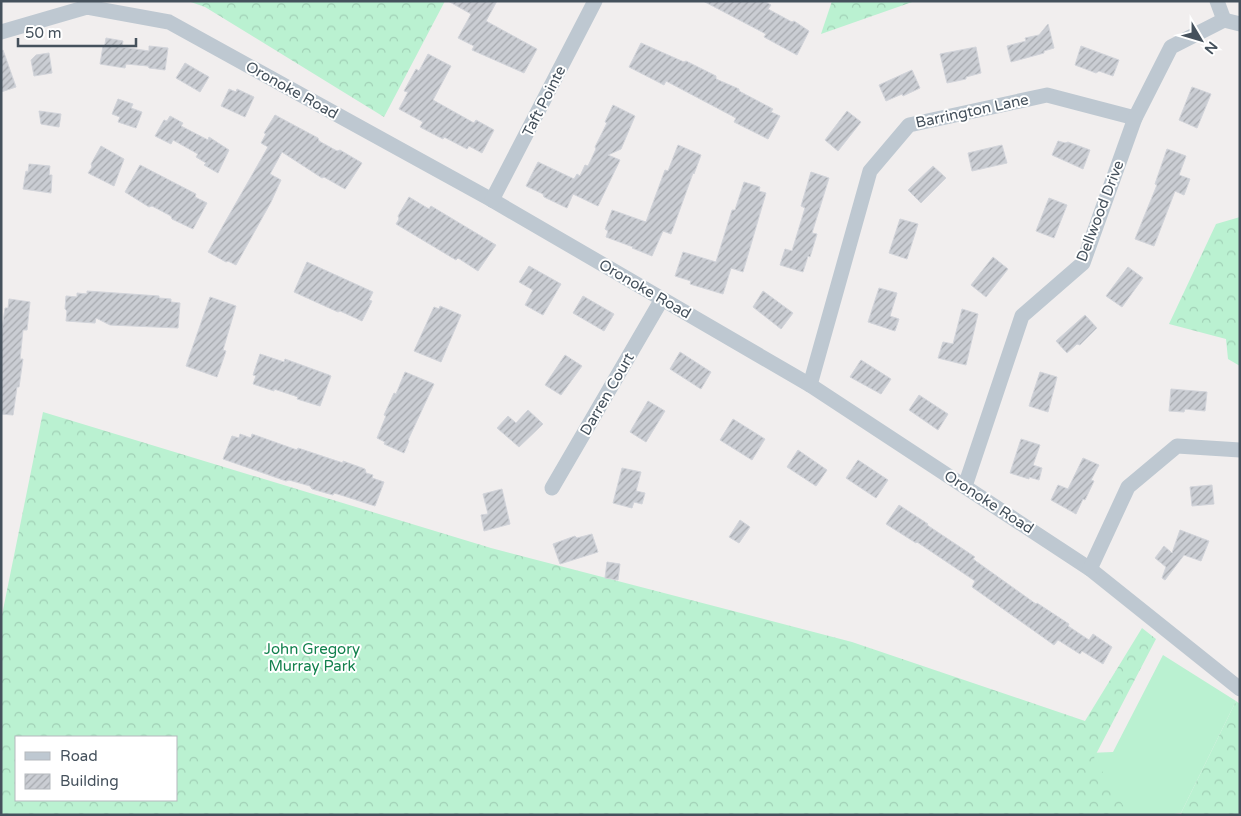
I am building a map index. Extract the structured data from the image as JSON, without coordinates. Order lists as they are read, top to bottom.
{
  "streets": {
    "street": [
      "Oronoke Road",
      "Taft Pointe",
      "Barrington Lane",
      "Dellwood Drive",
      "Darren Court"
    ]
  },
  "crossings": [
    ["Oronoke Road", "Taft Pointe"],
    ["Oronoke Road", "Barrington Lane"],
    ["Oronoke Road", "Dellwood Drive"],
    ["Oronoke Road", "Darren Court"],
    ["Barrington Lane", "Dellwood Drive"]
  ],
  "parks": ["John Gregory Murray Park"],
  "legend": ["Road", "Building"],
  "scale_bar": "50 m",
  "north": "bottom right"
}
